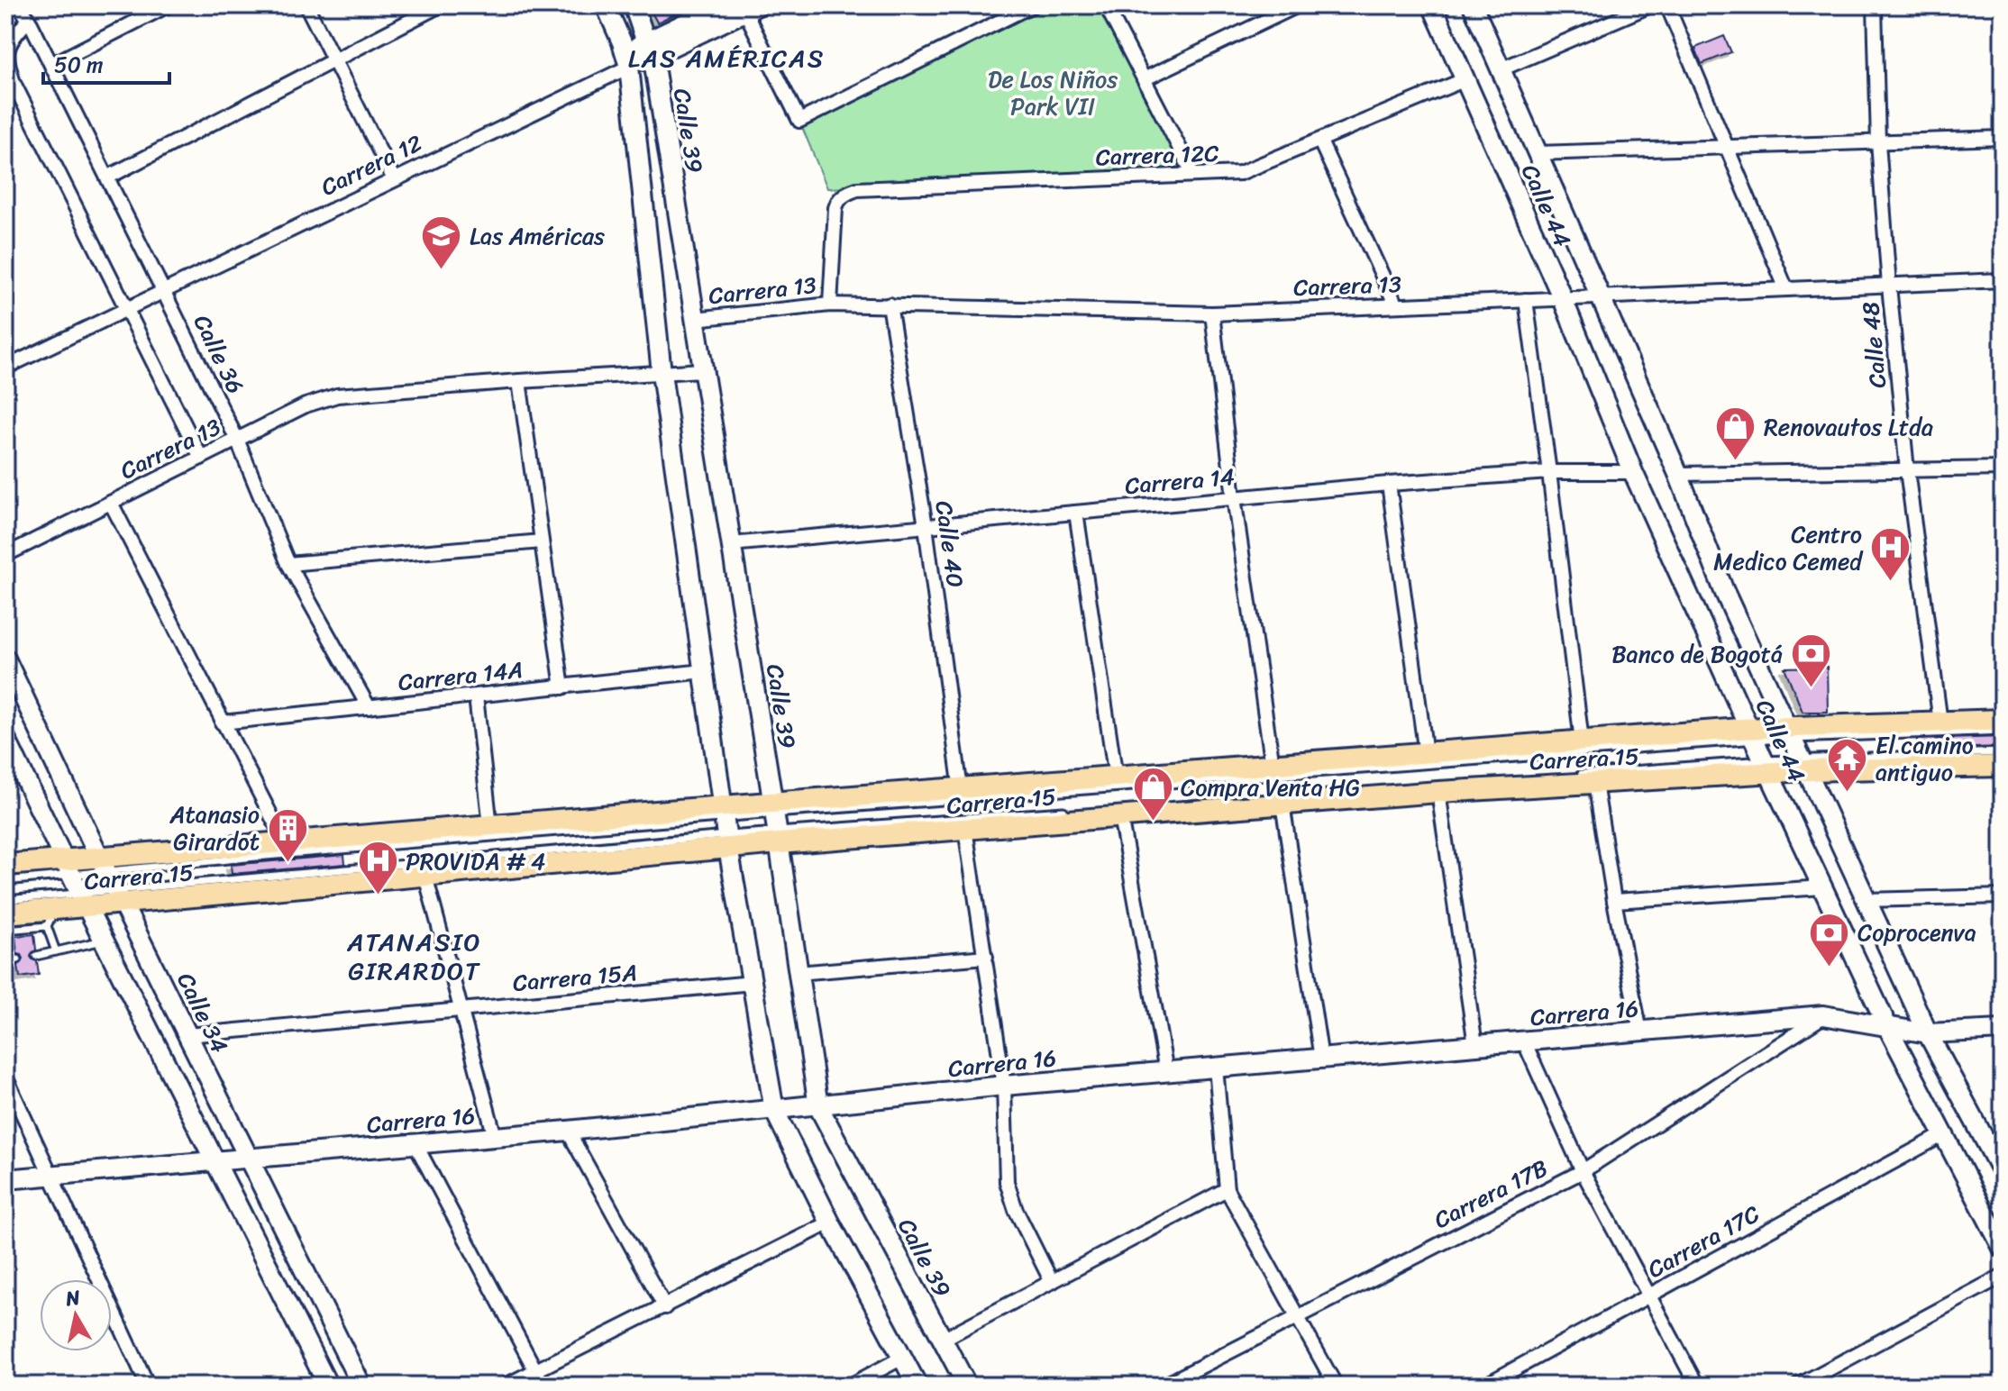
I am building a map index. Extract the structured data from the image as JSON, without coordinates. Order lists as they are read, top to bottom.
{
  "streets": {
    "main road": ["Carrera 15"],
    "street": [
      "Calle 39",
      "Carrera 12C",
      "Carrera 12",
      "Calle 44",
      "Carrera 13",
      "Calle 48",
      "Calle 36",
      "Carrera 14",
      "Calle 40",
      "Carrera 14A",
      "Carrera 15A",
      "Calle 34",
      "Carrera 16",
      "Carrera 17B",
      "Carrera 17C"
    ]
  },
  "crossings": [
    ["Calle 39", "Carrera 12"],
    ["Calle 39", "Carrera 13"],
    ["Calle 39", "Carrera 14"],
    ["Calle 39", "Carrera 15"],
    ["Calle 39", "Carrera 16"],
    ["Carrera 12C", "Calle 44"],
    ["Carrera 12C", "Carrera 13"],
    ["Carrera 12", "Calle 36"],
    ["Calle 44", "Carrera 13"],
    ["Calle 44", "Carrera 14"],
    ["Calle 44", "Carrera 15"],
    ["Calle 44", "Carrera 16"],
    ["Calle 44", "Carrera 17C"],
    ["Carrera 13", "Calle 48"],
    ["Carrera 13", "Calle 36"],
    ["Carrera 13", "Calle 40"],
    ["Calle 48", "Carrera 15"],
    ["Calle 36", "Carrera 14A"],
    ["Carrera 14", "Calle 40"],
    ["Calle 40", "Carrera 15"],
    ["Carrera 15", "Calle 34"],
    ["Carrera 15A", "Calle 34"],
    ["Calle 34", "Carrera 16"],
    ["Carrera 16", "Carrera 17B"]
  ],
  "districts": ["LAS AMÉRICAS", "ATANASIO GIRARDOT"],
  "parks": ["De Los Niños Park VII"],
  "places": {
    "school or university": ["Las Américas"],
    "shop": ["Renovautos Ltda", "Compra Venta HG"],
    "hospital": ["Centro Medico Cemed", "PROVIDA # 4"],
    "bank": ["Banco de Bogotá", "Coprocenva"],
    "temple": ["El camino antiguo"],
    "building": ["Atanasio Girardot"]
  },
  "scale_bar": "50 m",
  "north": "top"
}
